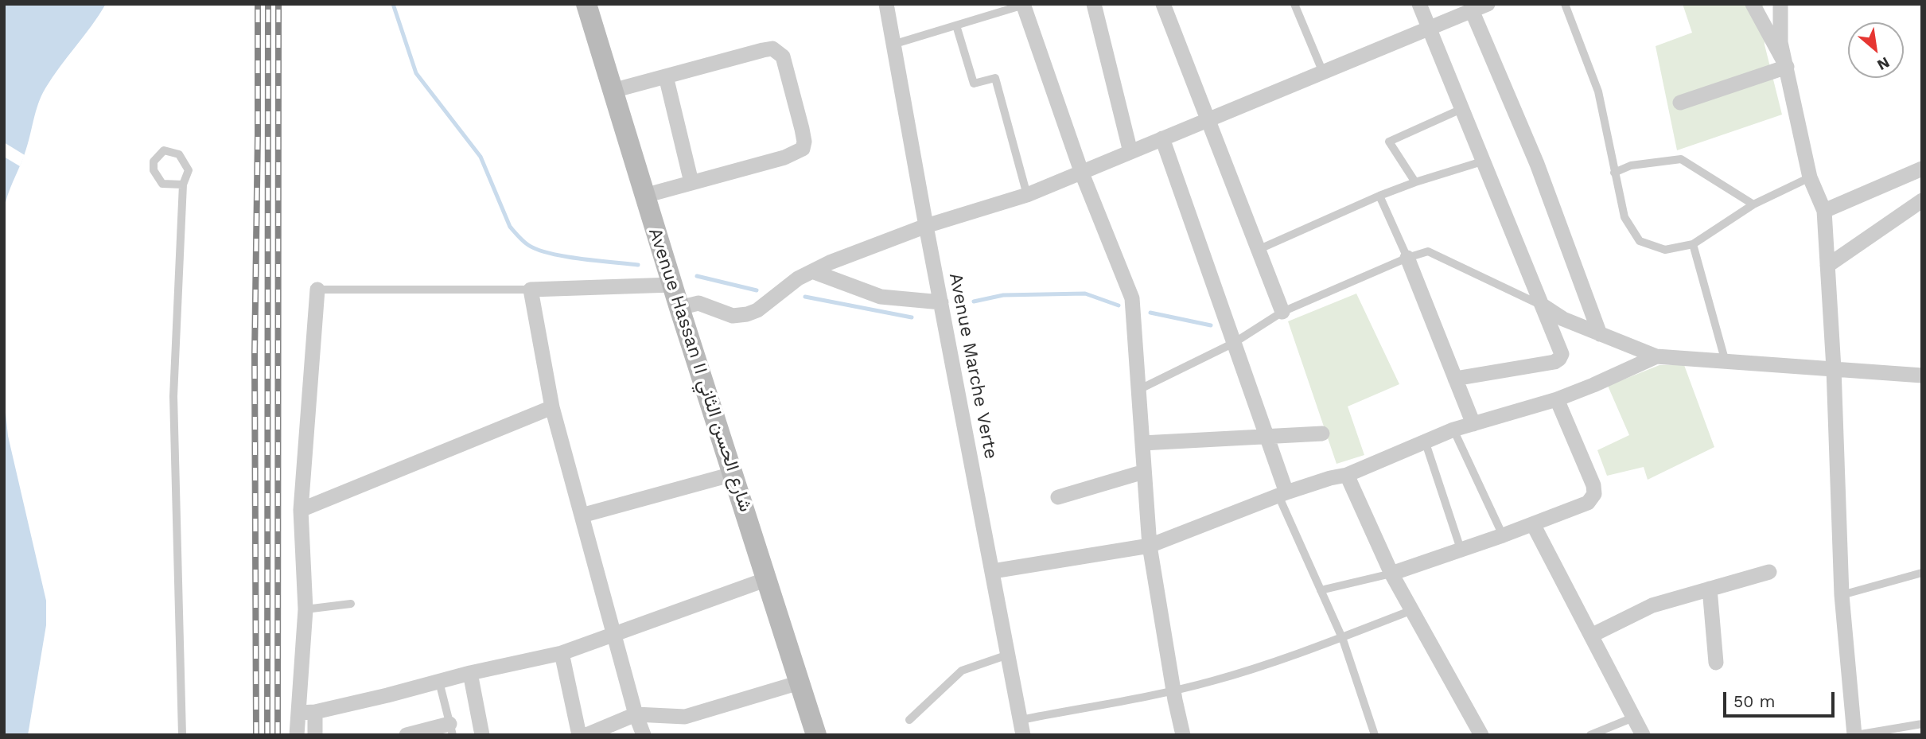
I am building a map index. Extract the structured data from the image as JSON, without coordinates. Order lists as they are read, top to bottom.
{
  "streets": {
    "street": ["Avenue Marche Verte", "Avenue Hassan II شارع الحسن الثاني"]
  },
  "scale_bar": "50 m",
  "north": "bottom right"
}
